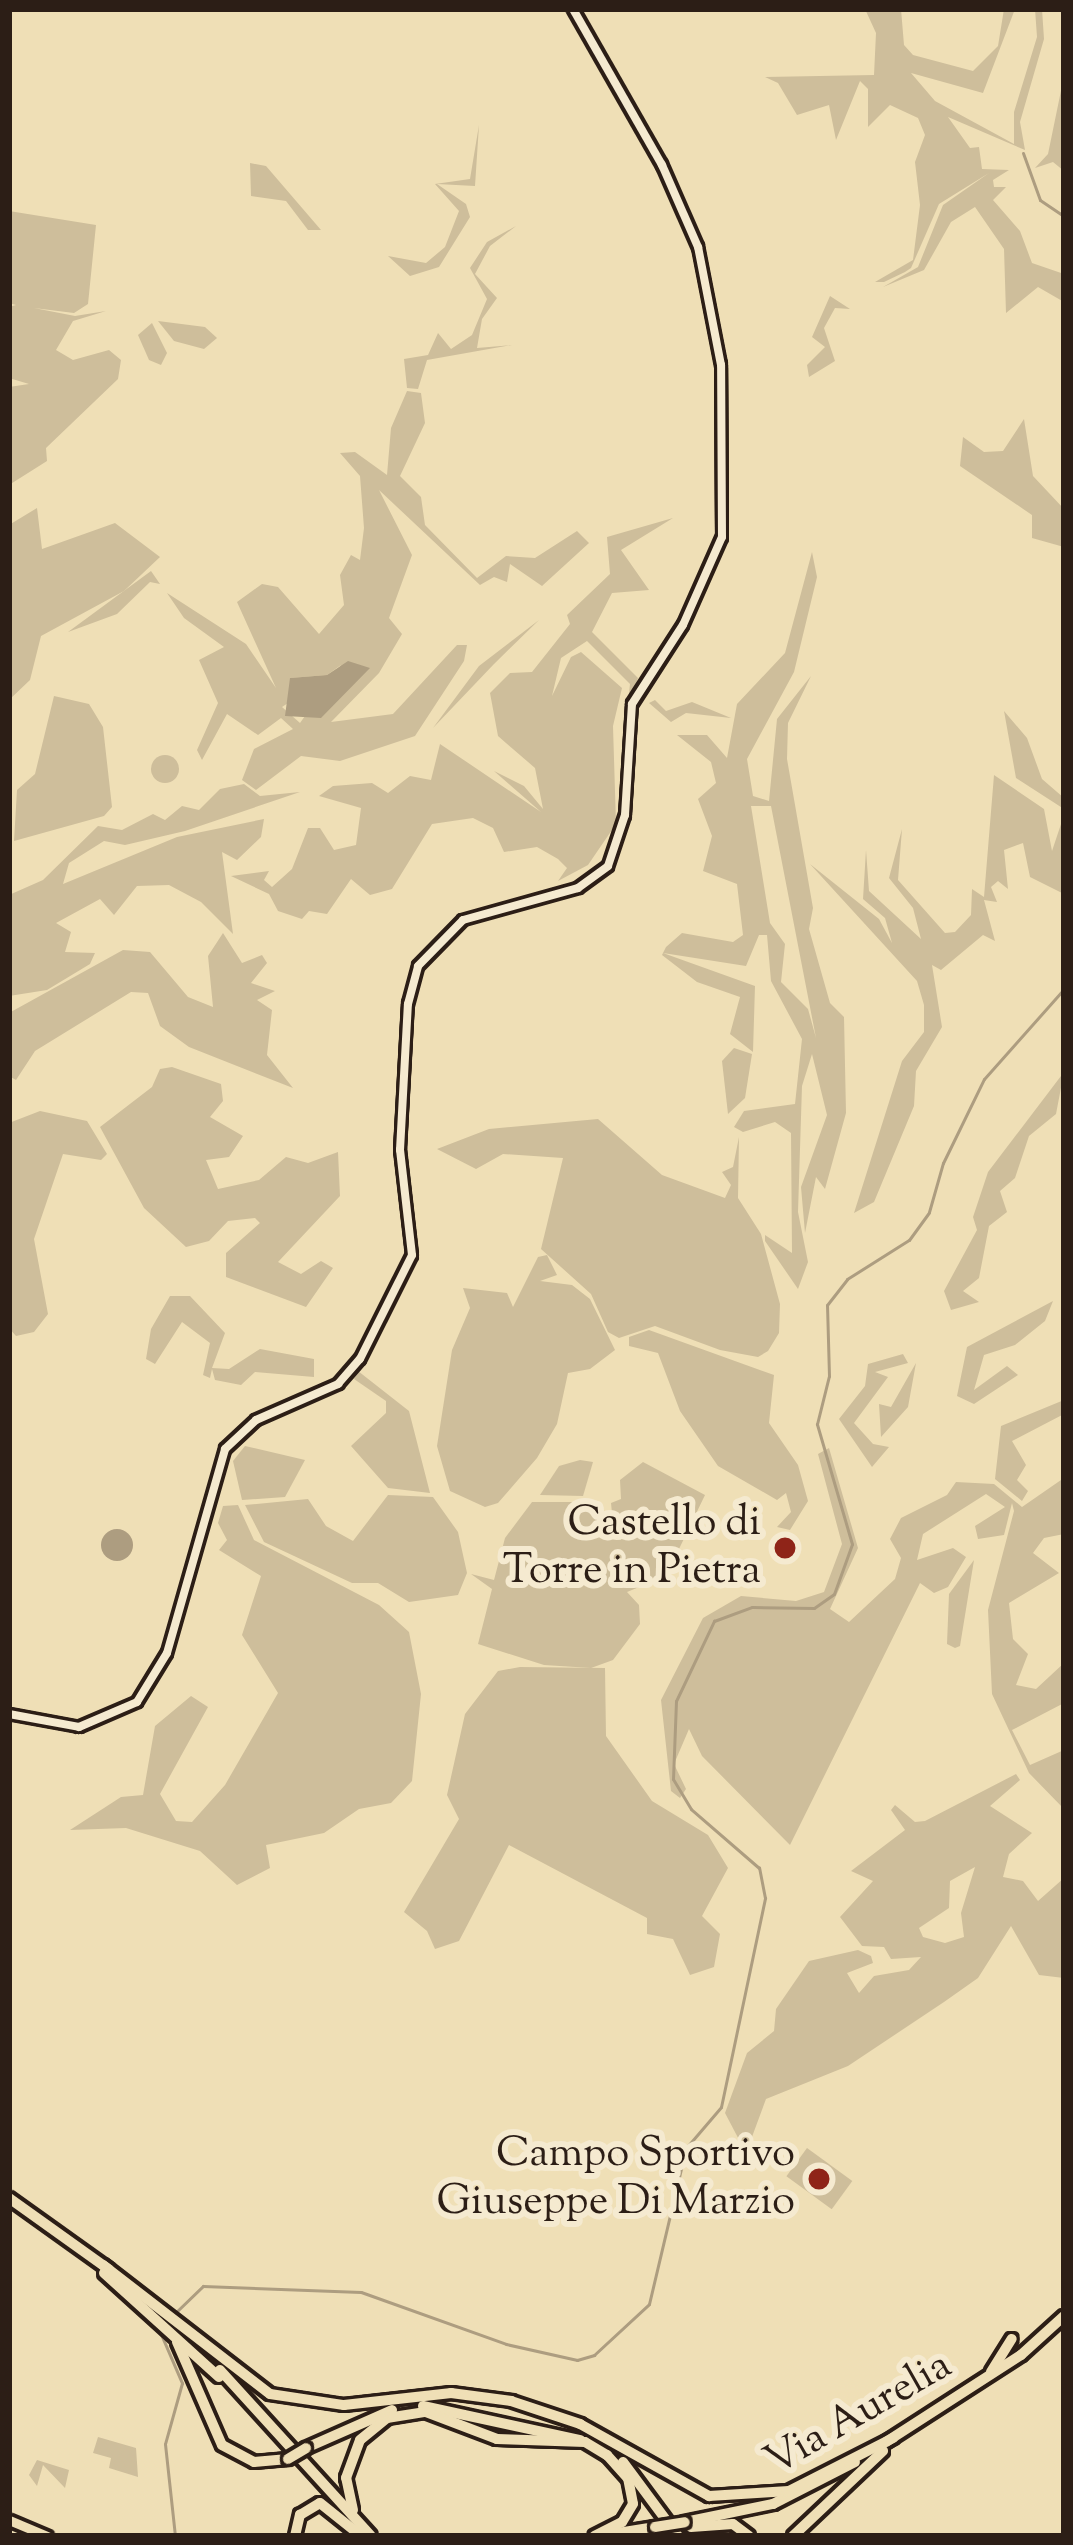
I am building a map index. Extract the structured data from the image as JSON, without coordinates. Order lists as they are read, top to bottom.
{
  "streets": {
    "highway": ["Via Aurelia"]
  },
  "places": ["Castello di Torre in Pietra", "Campo Sportivo Giuseppe Di Marzio"]
}
